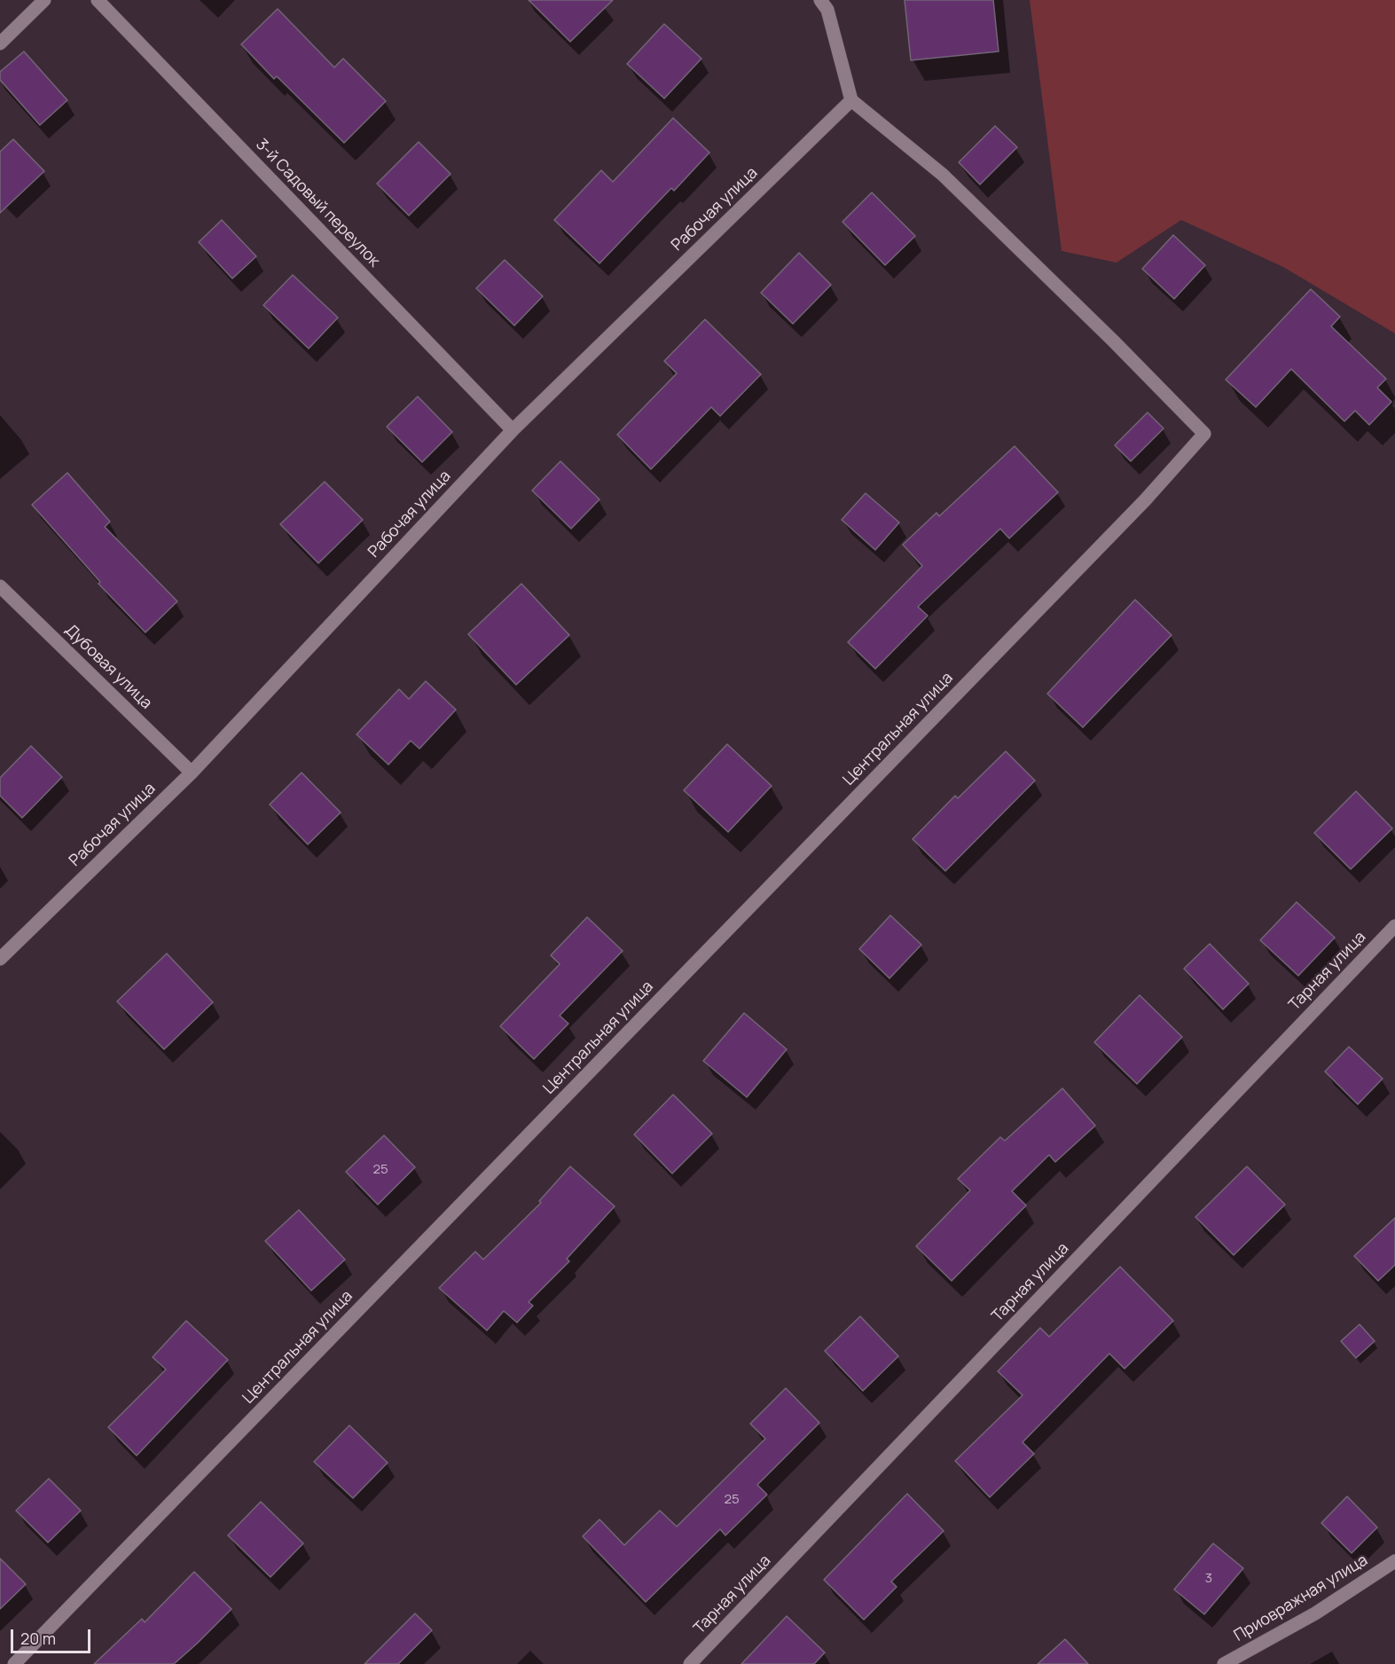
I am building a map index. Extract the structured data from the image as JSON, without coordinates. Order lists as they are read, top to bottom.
{
  "streets": {
    "street": [
      "3-й Садовый переулок",
      "Рабочая улица",
      "Дубовая улица",
      "Центральная улица",
      "Тарная улица",
      "Приовражная улица"
    ]
  },
  "crossings": [
    ["3-й Садовый переулок", "Рабочая улица"],
    ["Рабочая улица", "Дубовая улица"],
    ["Рабочая улица", "Центральная улица"]
  ],
  "house_numbers": ["25", "25", "3"],
  "scale_bar": "20 m"
}
